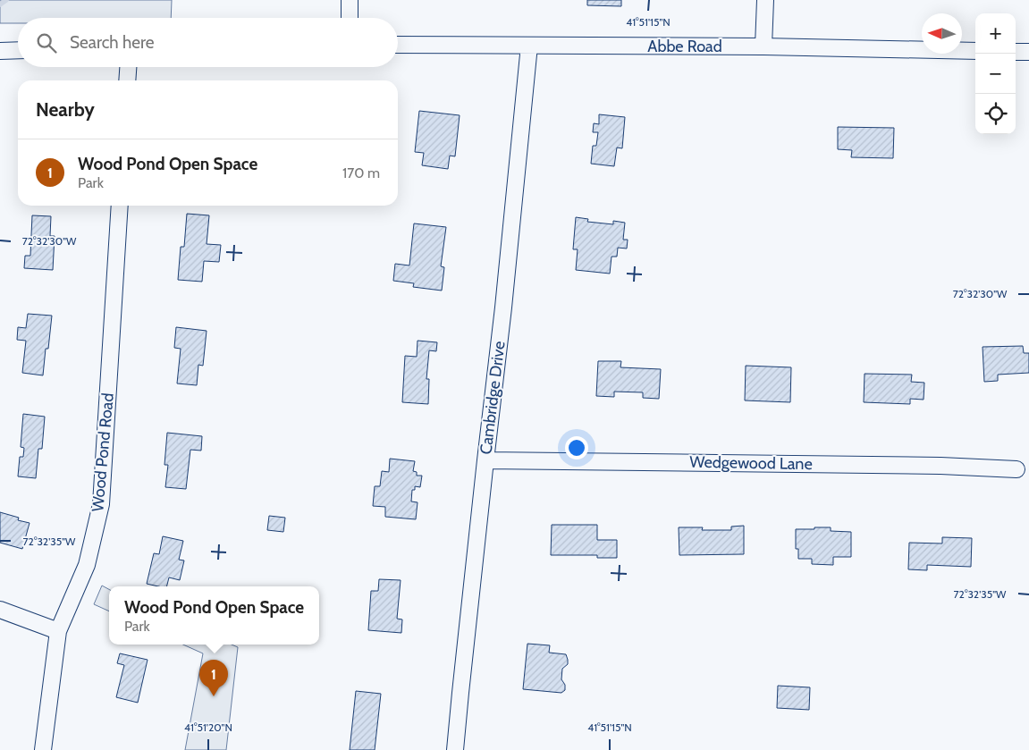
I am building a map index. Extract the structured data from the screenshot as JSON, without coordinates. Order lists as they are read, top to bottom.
{
  "streets": {
    "street": [
      "Abbe Road",
      "Cambridge Drive",
      "Wood Pond Road",
      "Wedgewood Lane"
    ]
  },
  "crossings": [
    ["Abbe Road", "Cambridge Drive"],
    ["Cambridge Drive", "Wedgewood Lane"]
  ],
  "north": "left",
  "page": {
    "map_buttons": ["+", "−"],
    "search": "Search here",
    "heading": "Nearby",
    "list": [
      {
        "mark": "1",
        "name": "Wood Pond Open Space",
        "note": "Park",
        "value": "170 m"
      }
    ],
    "popup": ["Wood Pond Open Space", "Park"],
    "pins": "1"
  },
  "coordinates": [
    "41°51'15\"N",
    "72°32'30\"W",
    "72°32'35\"W",
    "41°51'20\"N"
  ]
}
